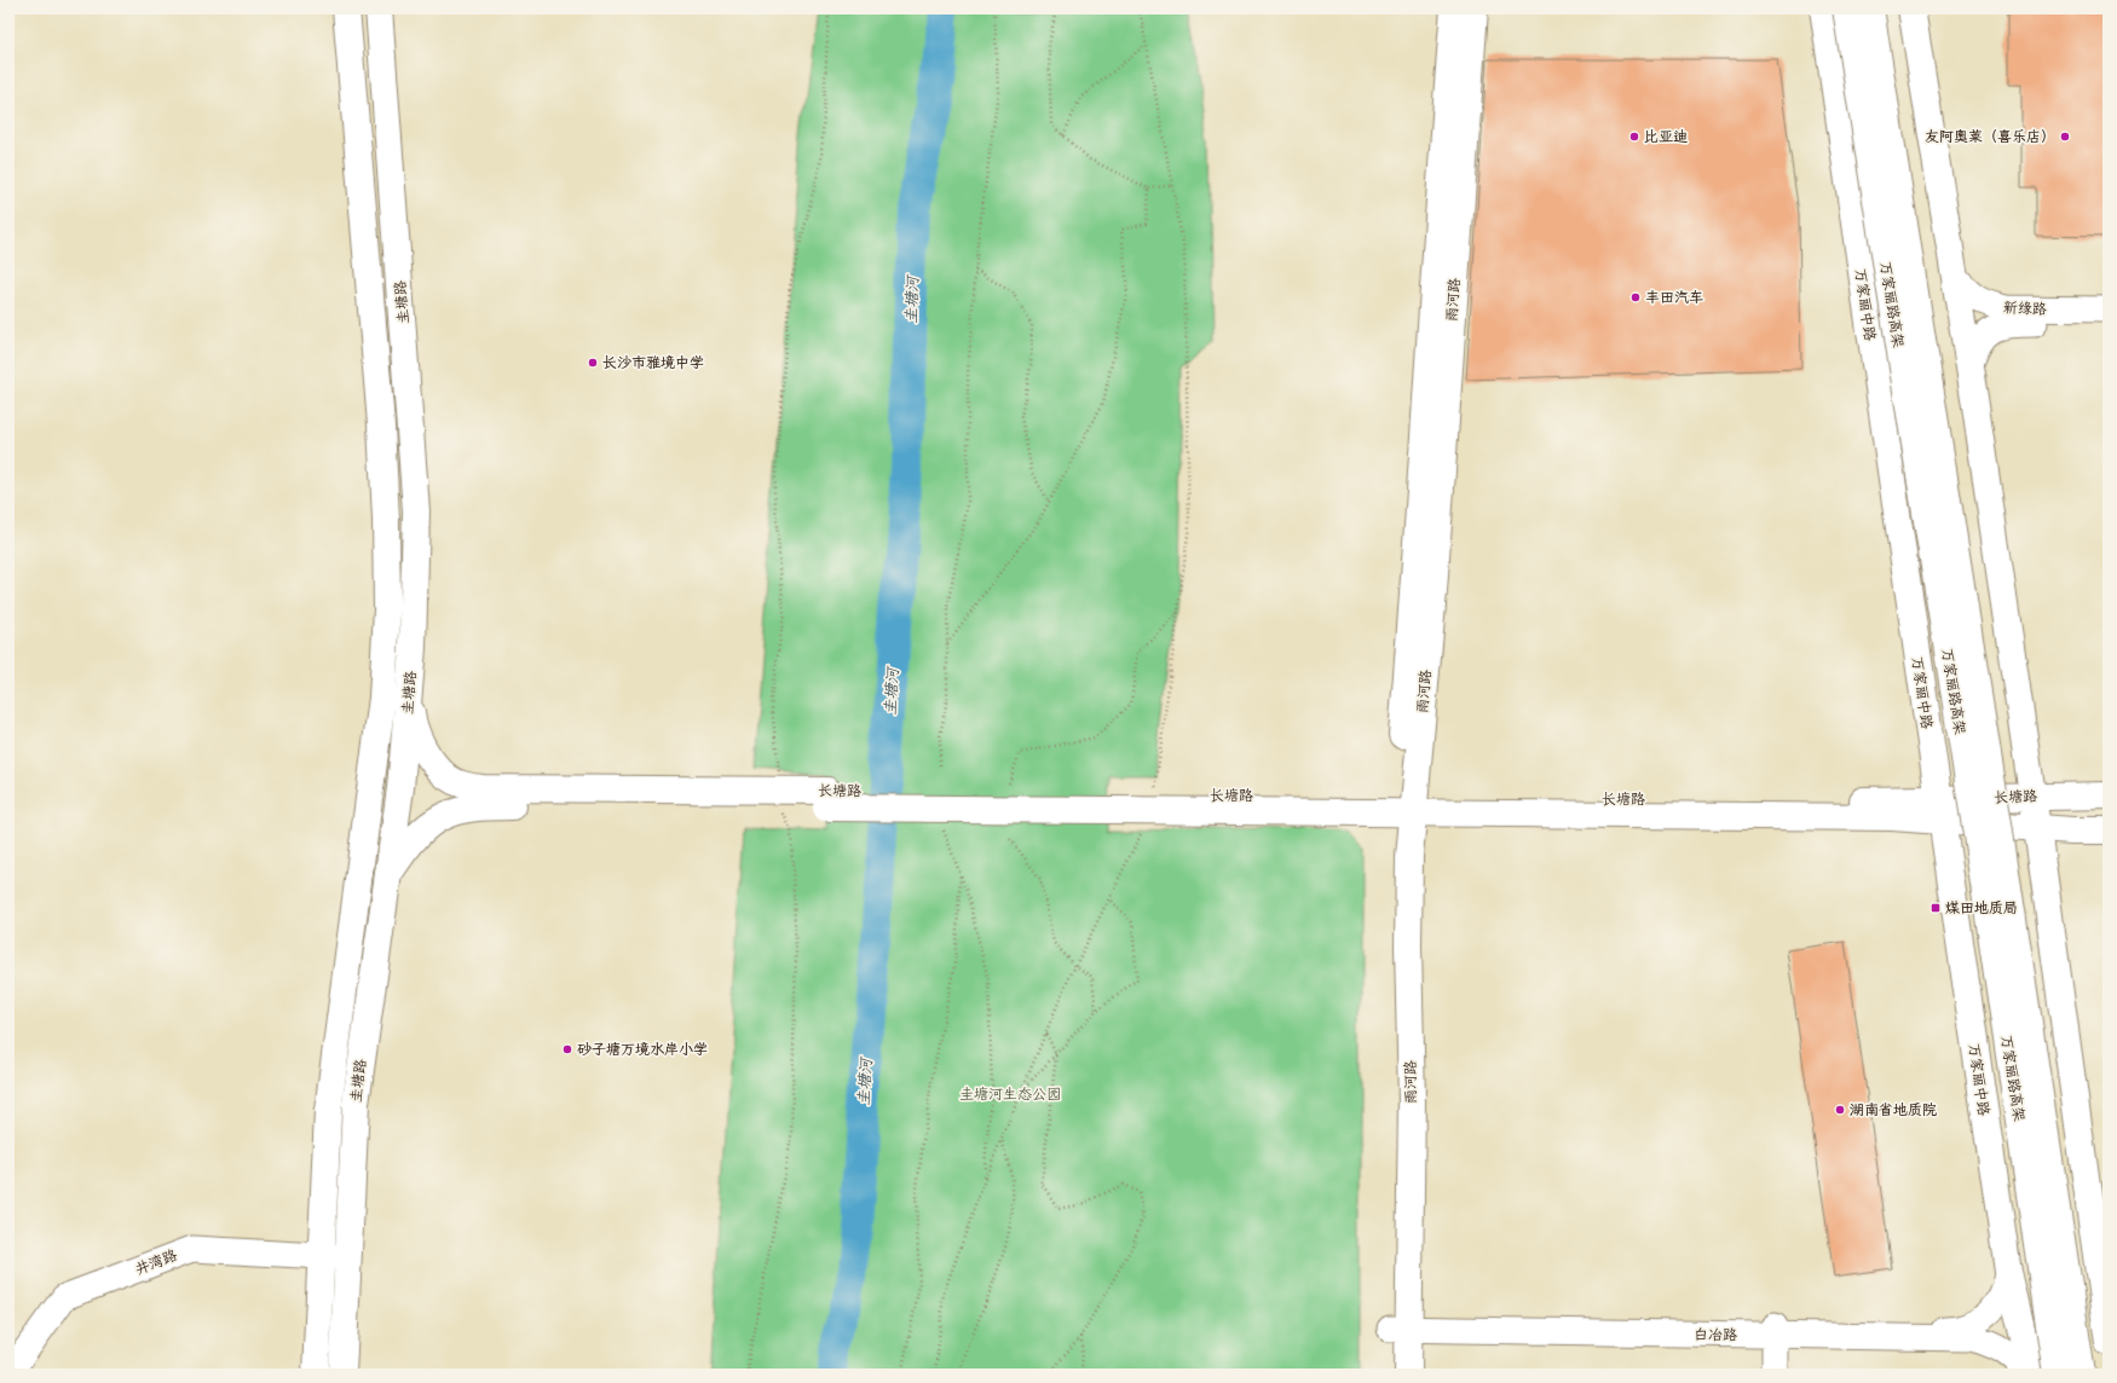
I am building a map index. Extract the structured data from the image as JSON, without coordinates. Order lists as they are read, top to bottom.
{
  "streets": {
    "main road": [
      "雨河路",
      "圭塘路",
      "万家丽中路",
      "万家丽路高架",
      "长塘路"
    ],
    "street": ["新缘路", "井湾路", "白冶路"]
  },
  "crossings": [
    ["雨河路", "长塘路"],
    ["雨河路", "白冶路"],
    ["圭塘路", "长塘路"],
    ["圭塘路", "井湾路"],
    ["万家丽中路", "长塘路"],
    ["万家丽中路", "白冶路"]
  ],
  "water": ["圭塘河"],
  "parks": ["圭塘河生态公园"],
  "places": {
    "other": [
      "比亚迪",
      "友阿奥莱（喜乐店）",
      "丰田汽车",
      "长沙市雅境中学",
      "砂子塘万境水岸小学",
      "湖南省地质院"
    ],
    "transit": ["煤田地质局"]
  }
}
